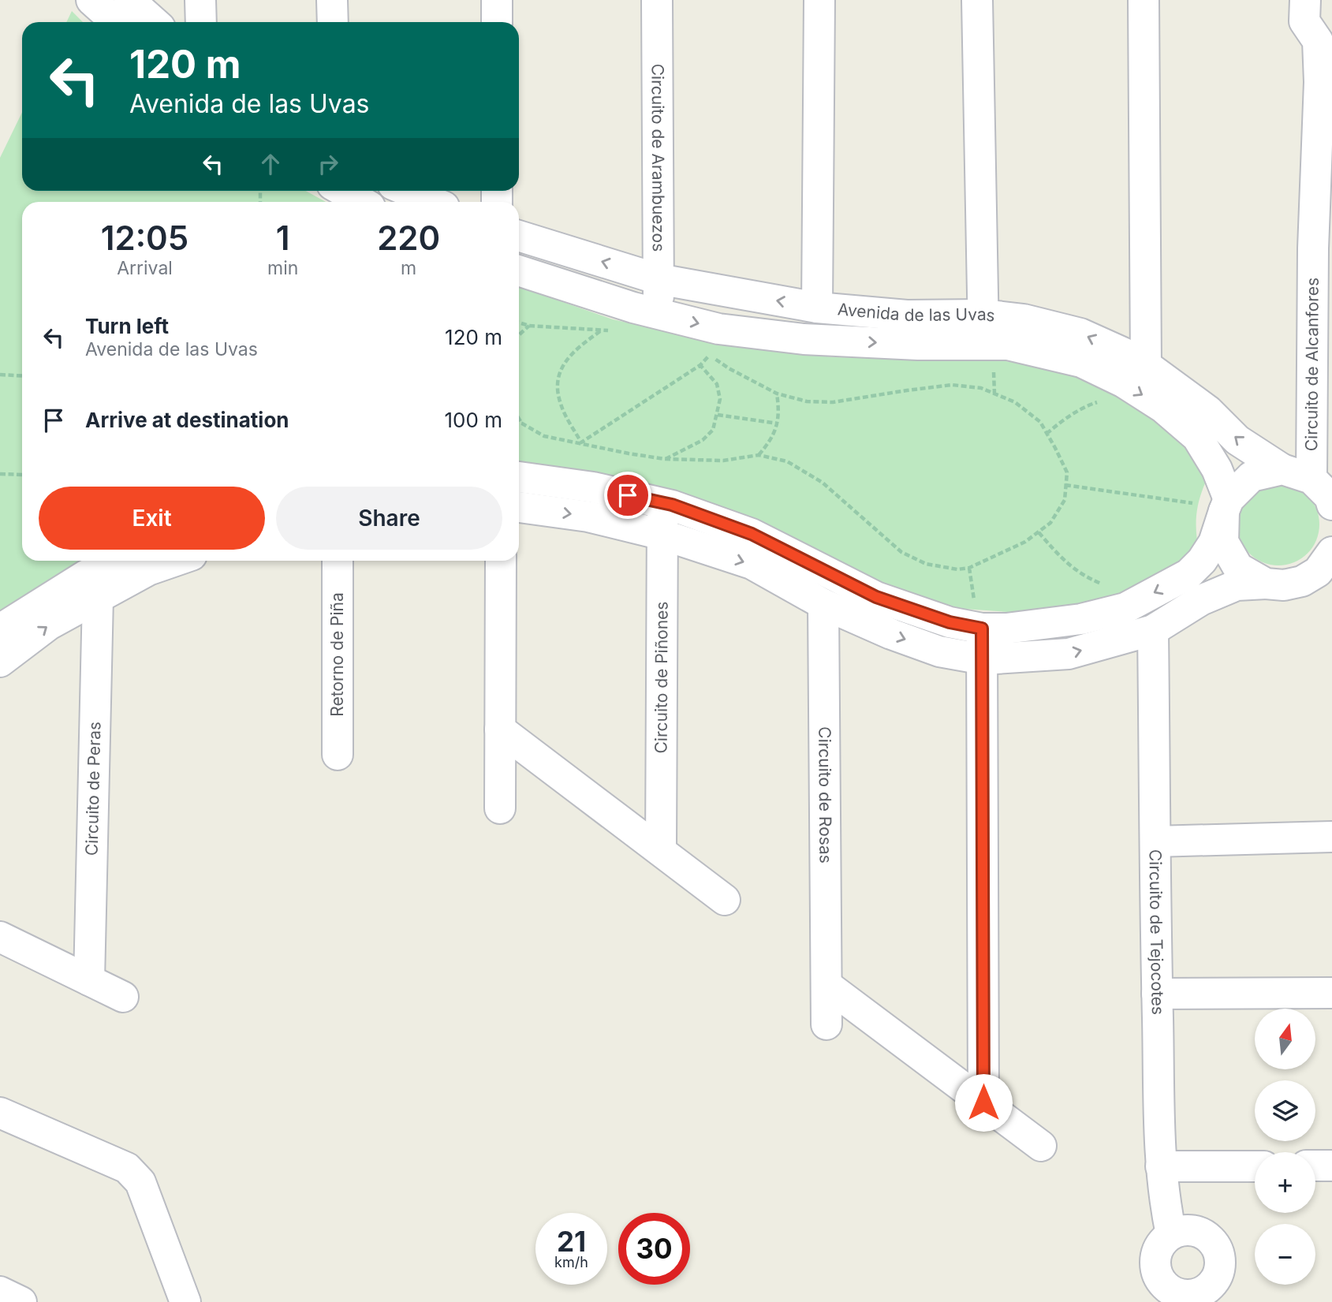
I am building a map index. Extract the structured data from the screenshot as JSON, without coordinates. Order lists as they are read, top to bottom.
{
  "streets": {
    "street": [
      "Circuito de Arambuezos",
      "Avenida de las Uvas",
      "Circuito de Alcanfores",
      "Retorno de Piña",
      "Circuito de Piñones",
      "Circuito de Peras",
      "Circuito de Rosas",
      "Circuito de Tejocotes"
    ]
  },
  "crossings": [
    ["Circuito de Arambuezos", "Avenida de las Uvas"],
    ["Avenida de las Uvas", "Circuito de Alcanfores"]
  ],
  "north": "top",
  "page": {
    "turn": ["120 m", "Avenida de las Uvas"],
    "eta": [
      "12:05",
      "Arrival",
      "1",
      "min",
      "220",
      "m"
    ],
    "list": [
      {
        "name": "Turn left",
        "note": "Avenida de las Uvas",
        "value": "120 m"
      },
      {
        "name": "Arrive at destination",
        "value": "100 m"
      }
    ],
    "buttons": ["Exit", "Share"],
    "map_buttons": ["+", "−"],
    "speed": "21 km/h",
    "limit": "30"
  }
}
